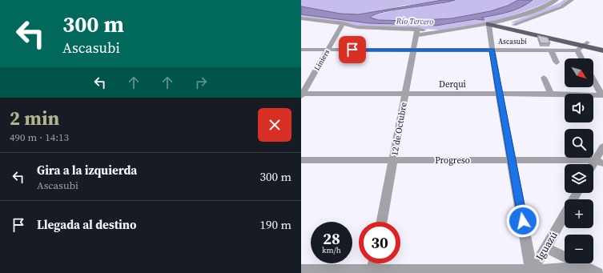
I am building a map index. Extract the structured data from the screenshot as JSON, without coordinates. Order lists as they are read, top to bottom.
{
  "streets": {
    "street": [
      "Ascasubi",
      "Liniers",
      "Derqui",
      "12 de Octubre",
      "Progreso",
      "Iguazú"
    ]
  },
  "crossings": [
    ["Ascasubi", "Liniers"],
    ["Ascasubi", "12 de Octubre"],
    ["Liniers", "Derqui"],
    ["Derqui", "12 de Octubre"],
    ["12 de Octubre", "Progreso"]
  ],
  "water": ["Río Tercero"],
  "north": "bottom right",
  "page": {
    "turn": ["300 m", "Ascasubi"],
    "map_buttons": ["+", "−"],
    "heading": ["2 min", "490 m · 14:13"],
    "list": [
      {
        "name": "Gira a la izquierda",
        "note": "Ascasubi",
        "value": "300 m"
      },
      {
        "name": "Llegada al destino",
        "value": "190 m"
      }
    ],
    "speed": "28 km/h",
    "limit": "30"
  }
}
